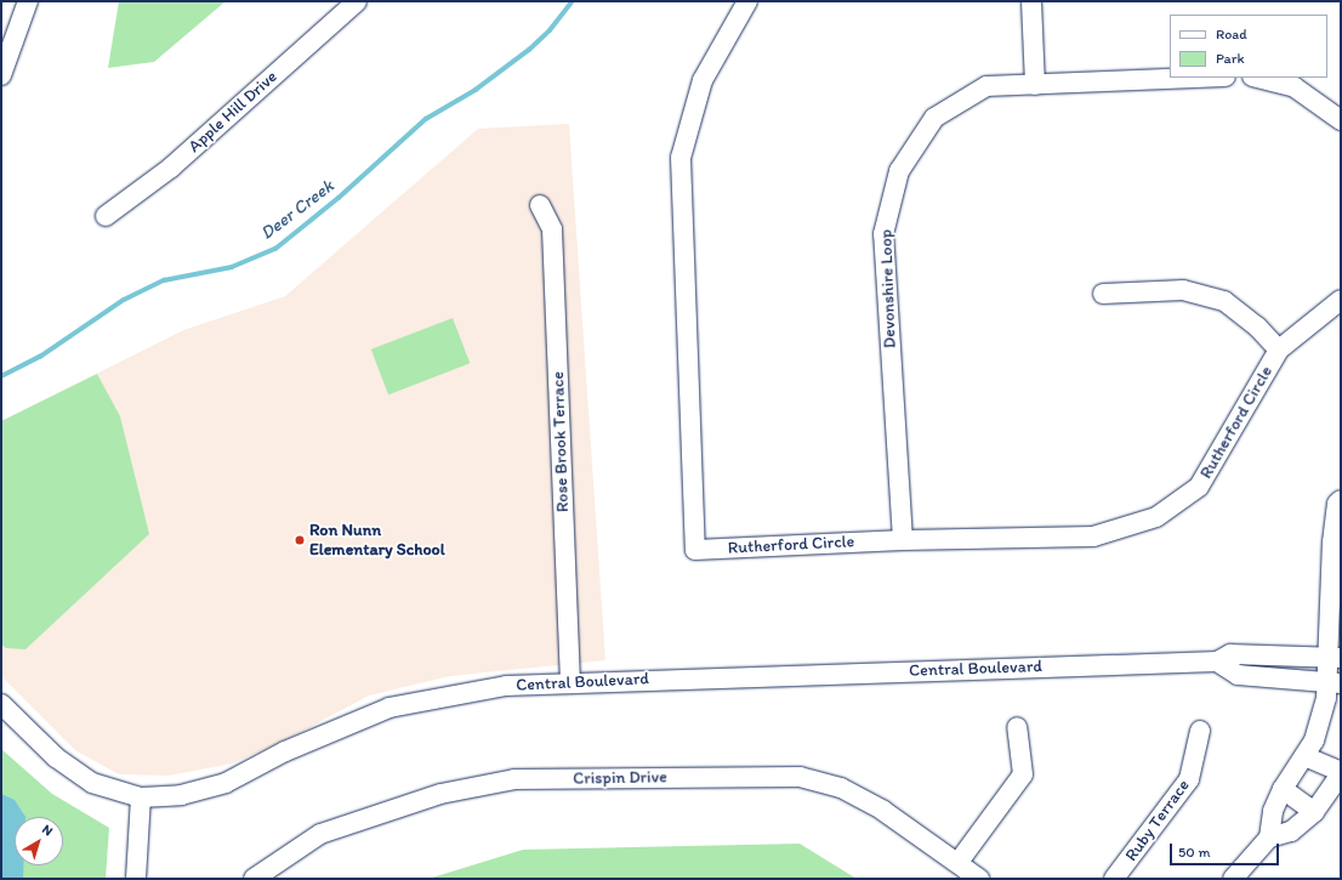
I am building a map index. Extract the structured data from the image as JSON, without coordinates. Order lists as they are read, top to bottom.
{
  "streets": {
    "street": [
      "Apple Hill Drive",
      "Devonshire Loop",
      "Rutherford Circle",
      "Rose Brook Terrace",
      "Central Boulevard",
      "Crispin Drive",
      "Ruby Terrace"
    ]
  },
  "crossings": [
    ["Devonshire Loop", "Rutherford Circle"],
    ["Rose Brook Terrace", "Central Boulevard"]
  ],
  "water": ["Deer Creek"],
  "places": ["Ron Nunn Elementary School"],
  "legend": ["Road", "Park"],
  "scale_bar": "50 m",
  "north": "top right"
}
